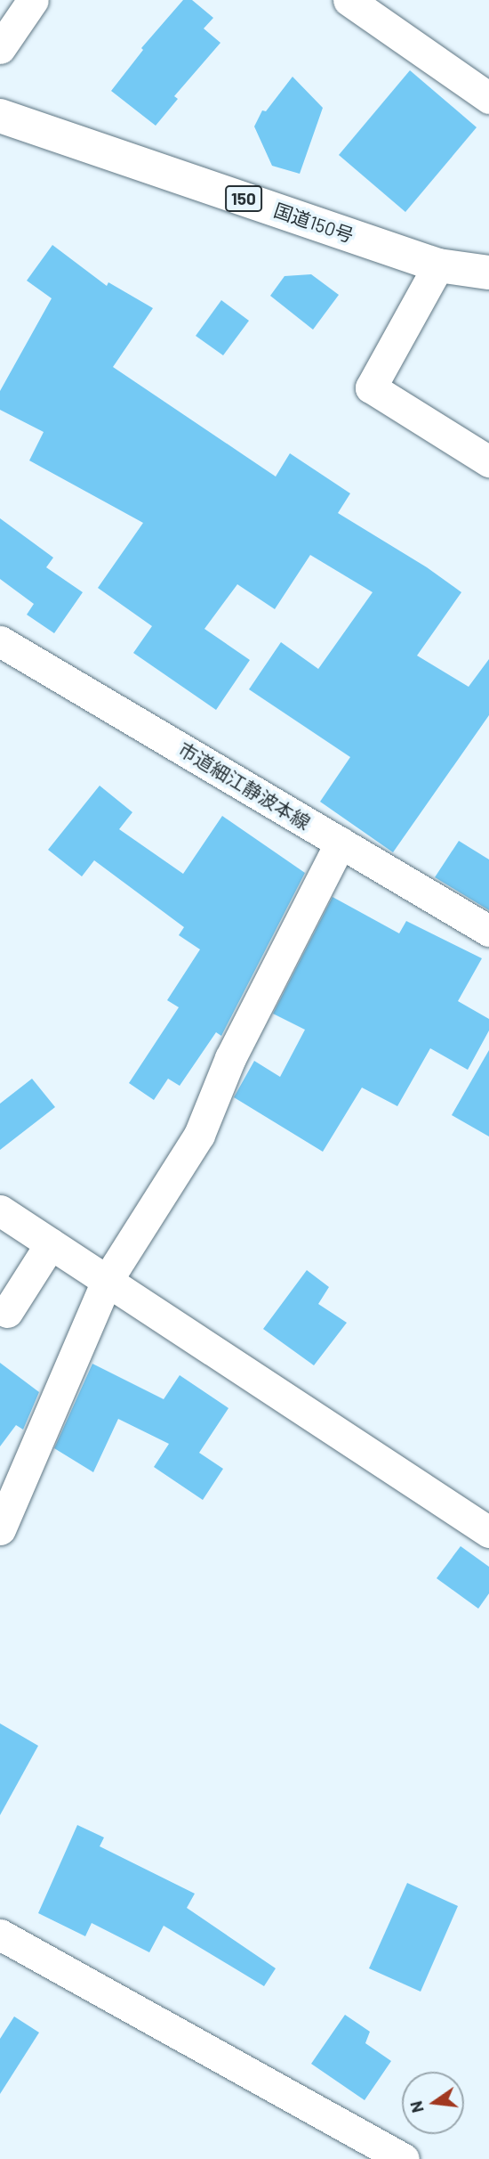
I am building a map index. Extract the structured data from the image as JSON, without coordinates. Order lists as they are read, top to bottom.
{
  "streets": {
    "highway": ["150", "国道150号"],
    "street": ["市道細江静波本線"]
  },
  "north": "left"
}
